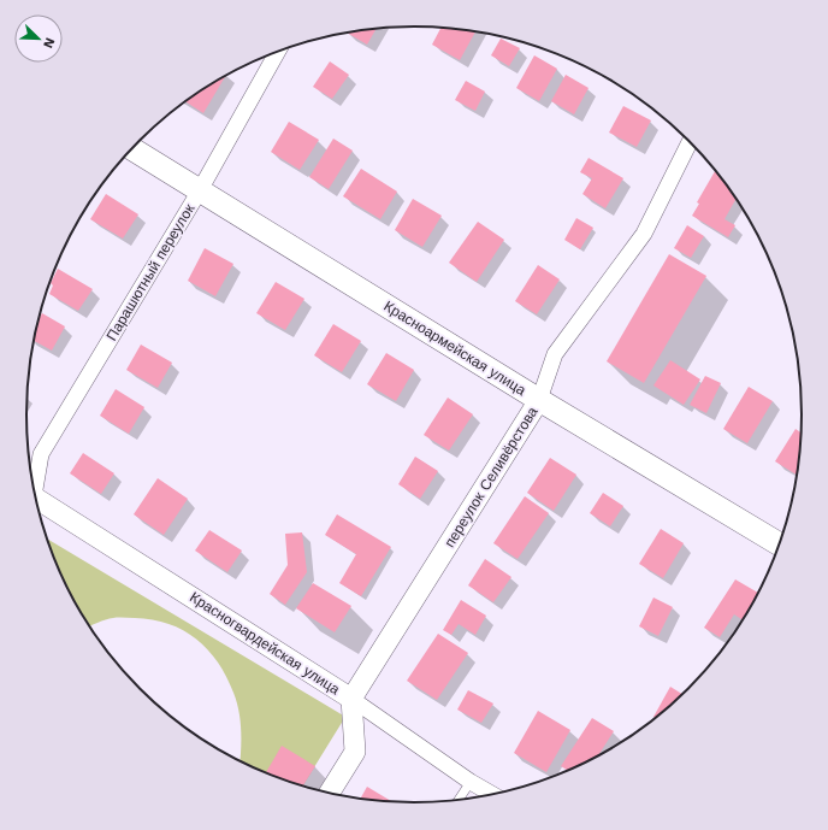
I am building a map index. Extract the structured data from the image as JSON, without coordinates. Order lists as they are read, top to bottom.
{
  "streets": {
    "main road": ["Красноармейская улица"],
    "street": ["Парашютный переулок", "переулок Селивёрстова", "Красногвардейская улица"]
  },
  "crossings": [
    ["Парашютный переулок", "Красноармейская улица"],
    ["Красноармейская улица", "переулок Селивёрстова"],
    ["переулок Селивёрстова", "Красногвардейская улица"]
  ],
  "north": "bottom right"
}
